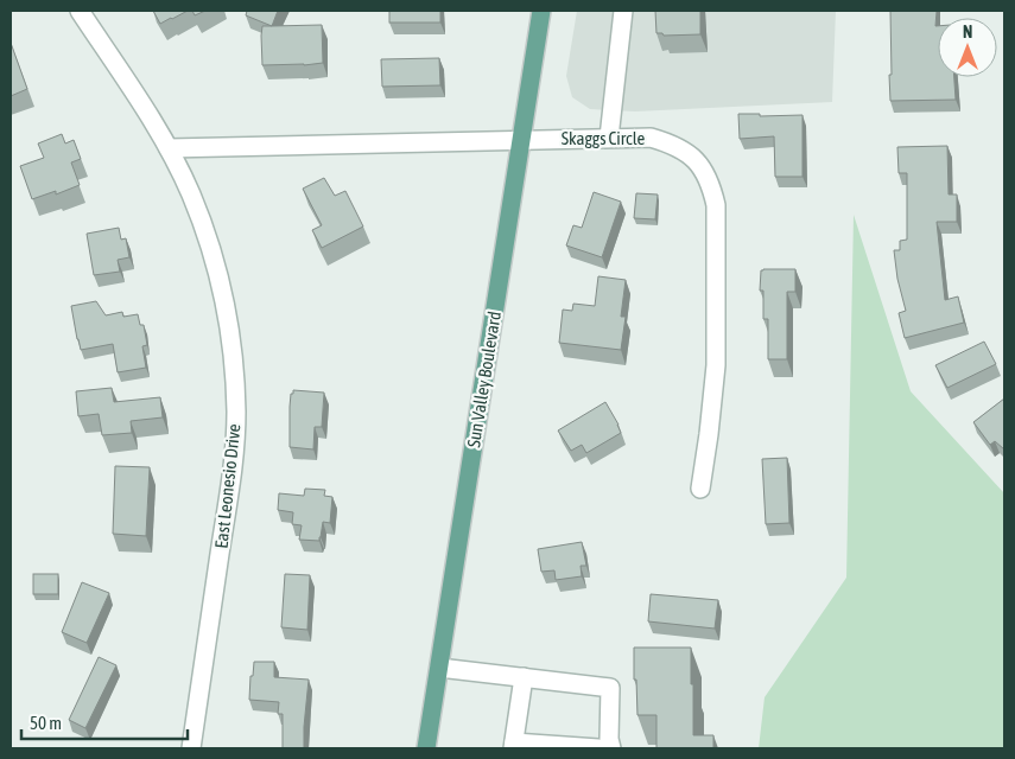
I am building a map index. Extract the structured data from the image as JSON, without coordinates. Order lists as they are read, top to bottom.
{
  "streets": {
    "main road": ["Sun Valley Boulevard"],
    "street": ["Skaggs Circle", "East Leonesio Drive"]
  },
  "crossings": [
    ["Skaggs Circle", "Sun Valley Boulevard"],
    ["Skaggs Circle", "East Leonesio Drive"]
  ],
  "scale_bar": "50 m",
  "north": "top"
}
